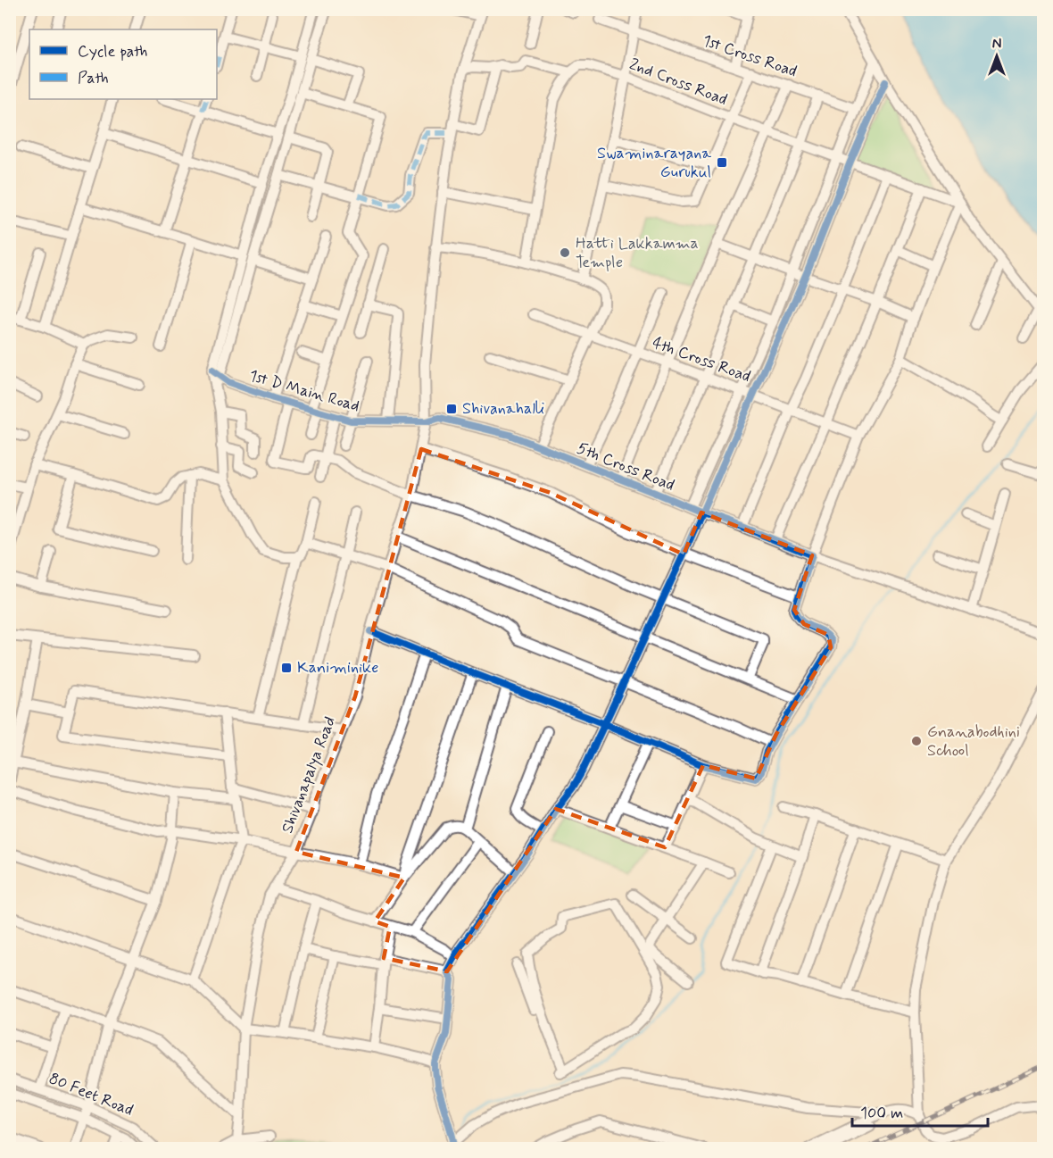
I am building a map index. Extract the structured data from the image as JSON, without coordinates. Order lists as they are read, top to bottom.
{
  "streets": {
    "street": [
      "1st Cross Road",
      "2nd Cross Road",
      "4th Cross Road",
      "1st D Main Road",
      "5th Cross Road",
      "Shivanapalya Road",
      "80 Feet Road"
    ]
  },
  "crossings": [
    ["1st D Main Road", "5th Cross Road"],
    ["1st D Main Road", "Shivanapalya Road"],
    ["5th Cross Road", "Shivanapalya Road"]
  ],
  "places": {
    "transit": ["Swaminarayana Gurukul", "Shivanahalli", "Kaniminike"],
    "other": ["Hatti Lakkamma Temple", "Gnanabodhini School"]
  },
  "legend": ["Cycle path", "Path"],
  "scale_bar": "100 m",
  "north": "top"
}
